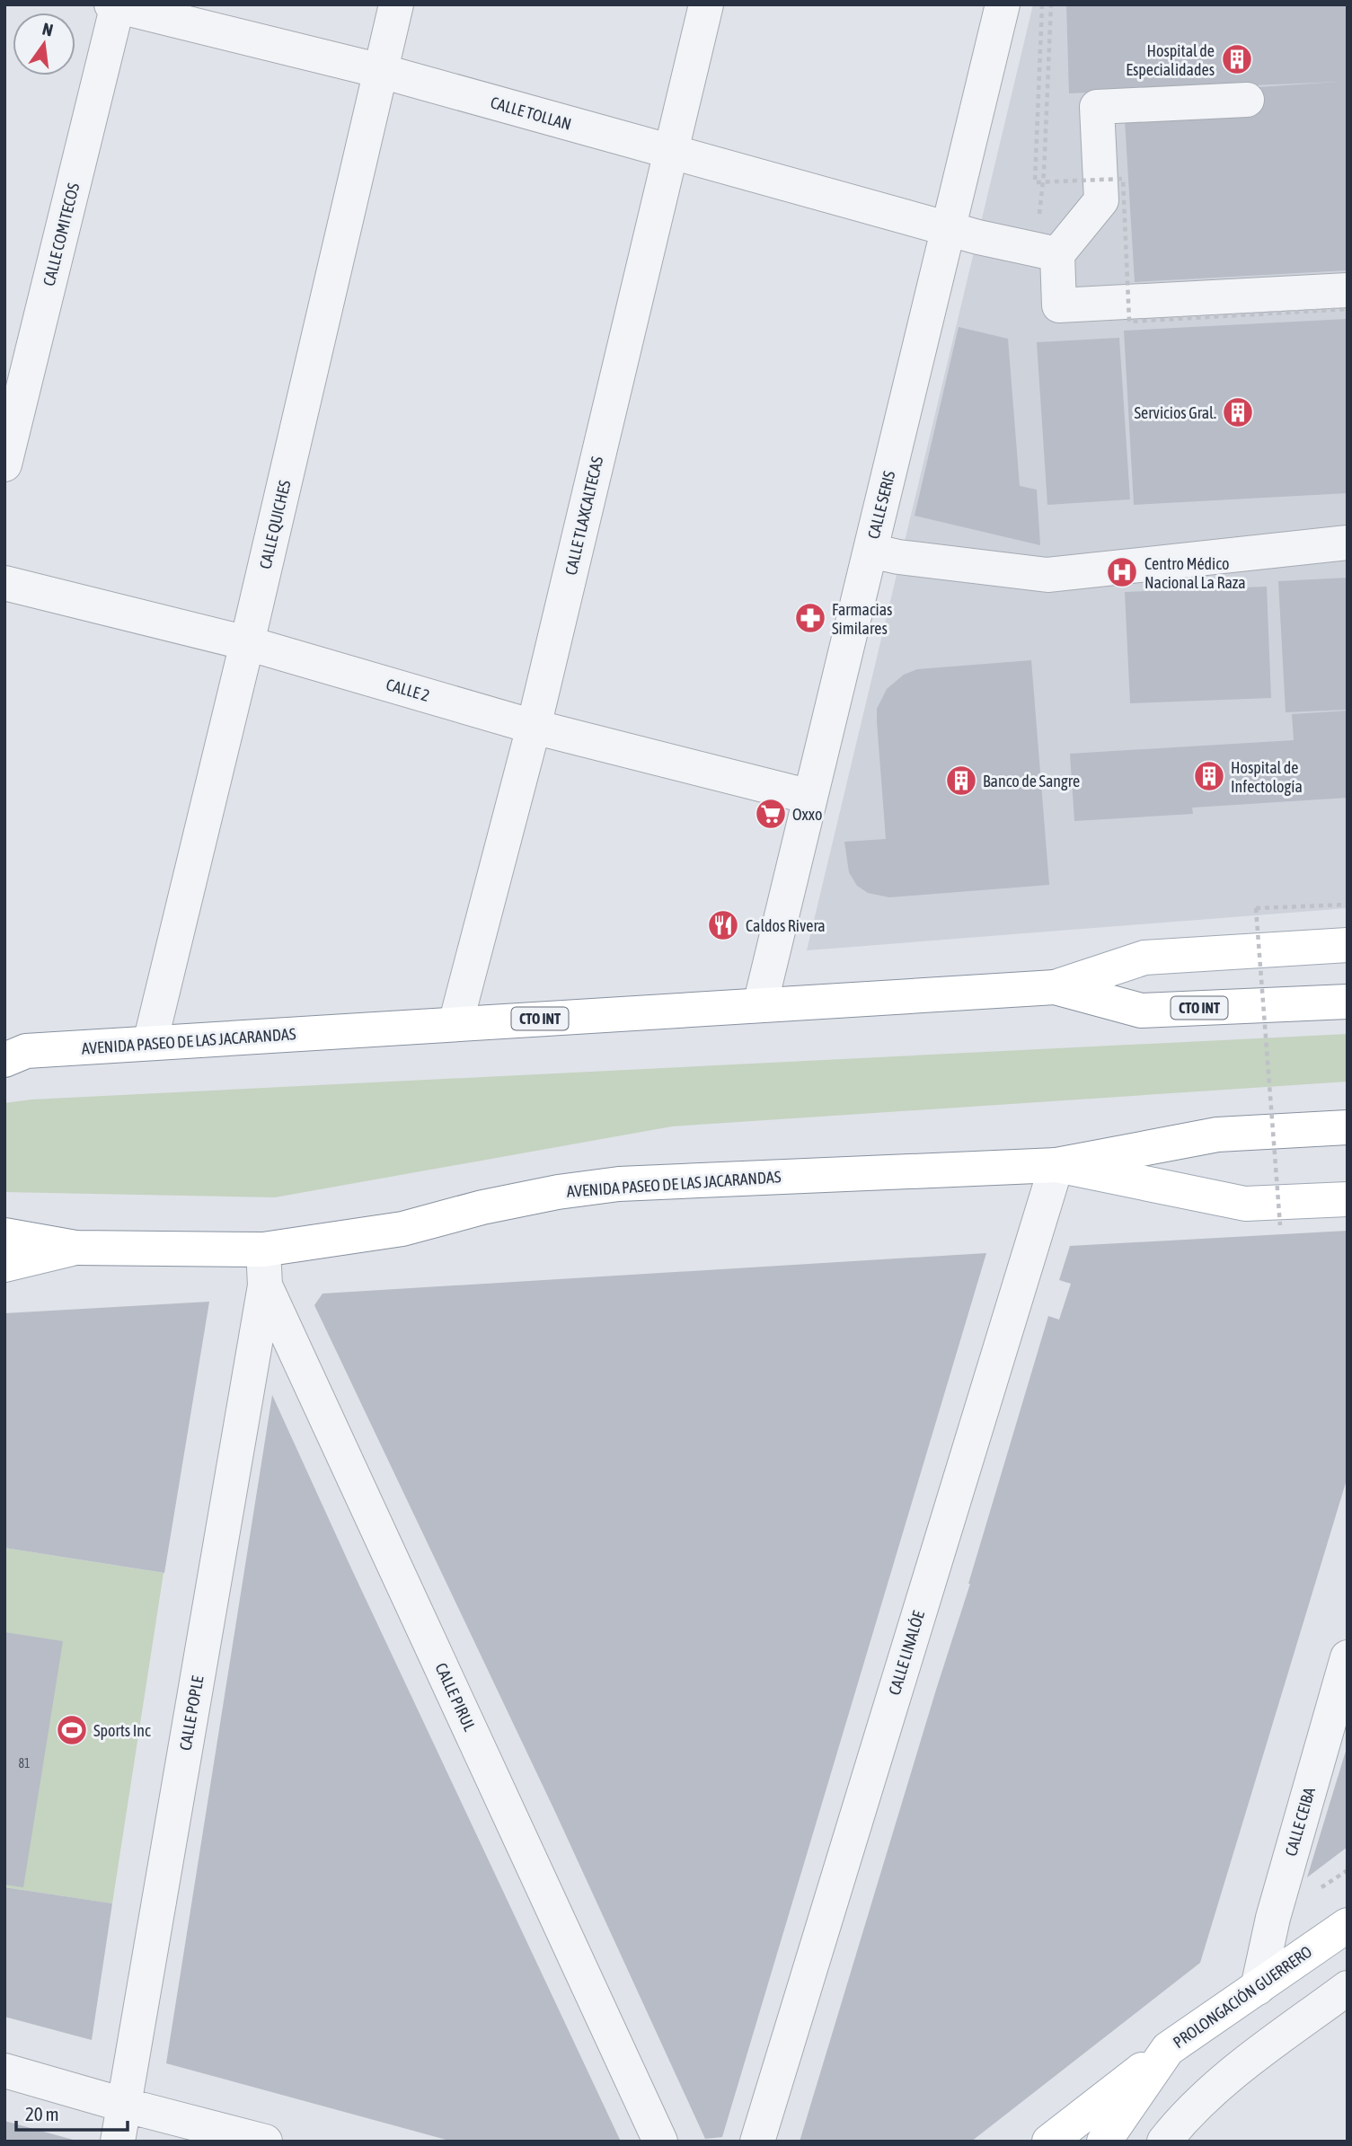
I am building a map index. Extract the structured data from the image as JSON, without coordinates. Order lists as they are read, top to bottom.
{
  "streets": {
    "main road": ["CTO INT", "AVENIDA PASEO DE LAS JACARANDAS", "PROLONGACIÓN GUERRERO"],
    "street": [
      "CALLE TOLLAN",
      "CALLE COMITECOS",
      "CALLE SERIS",
      "CALLE TLAXCALTECAS",
      "CALLE QUICHES",
      "CALLE 2",
      "CALLE LINALÓE",
      "CALLE PIRUL",
      "CALLE POPLE",
      "CALLE CEIBA"
    ]
  },
  "crossings": [
    ["CALLE TOLLAN", "CALLE COMITECOS"],
    ["CALLE TOLLAN", "CALLE SERIS"],
    ["CALLE TOLLAN", "CALLE TLAXCALTECAS"],
    ["CALLE TOLLAN", "CALLE QUICHES"],
    ["CALLE SERIS", "CALLE 2"],
    ["CALLE SERIS", "AVENIDA PASEO DE LAS JACARANDAS"],
    ["CALLE TLAXCALTECAS", "CALLE 2"],
    ["CALLE TLAXCALTECAS", "AVENIDA PASEO DE LAS JACARANDAS"],
    ["CALLE QUICHES", "CALLE 2"],
    ["CALLE QUICHES", "AVENIDA PASEO DE LAS JACARANDAS"],
    ["CTO INT", "AVENIDA PASEO DE LAS JACARANDAS"],
    ["AVENIDA PASEO DE LAS JACARANDAS", "CALLE LINALÓE"],
    ["AVENIDA PASEO DE LAS JACARANDAS", "CALLE PIRUL"],
    ["CALLE PIRUL", "CALLE POPLE"],
    ["CALLE CEIBA", "PROLONGACIÓN GUERRERO"]
  ],
  "places": {
    "building": [
      "Hospital de Especialidades",
      "Servicios Gral.",
      "Hospital de Infectología",
      "Banco de Sangre"
    ],
    "hospital": ["Centro Médico Nacional La Raza"],
    "pharmacy": ["Farmacias Similares"],
    "supermarket": ["Oxxo"],
    "restaurant": ["Caldos Rivera"],
    "sports": ["Sports Inc"]
  },
  "house_numbers": ["81"],
  "scale_bar": "20 m",
  "north": "top"
}
